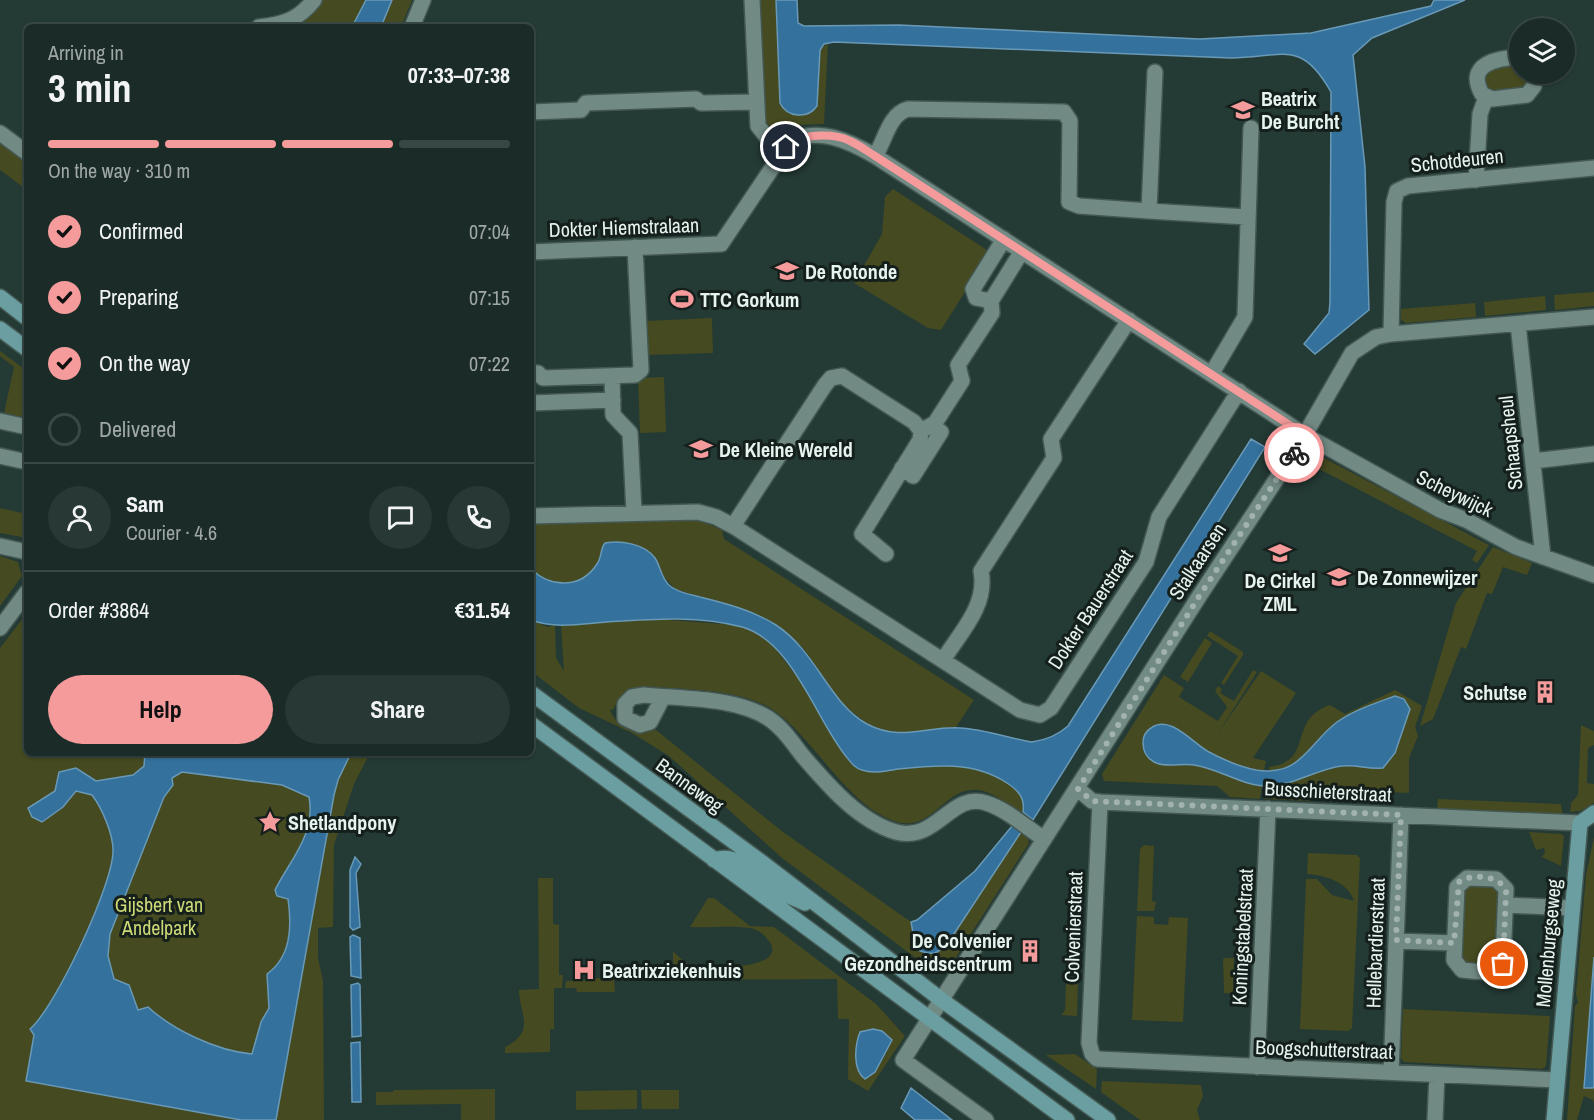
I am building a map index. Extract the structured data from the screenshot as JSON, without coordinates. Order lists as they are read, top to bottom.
{
  "streets": {
    "main road": ["Banneweg", "Mollenburgseweg"],
    "street": [
      "Schotdeuren",
      "Dokter Hiemstralaan",
      "Schaapsheul",
      "Scheywijck",
      "Stalkaarsen",
      "Dokter Bauerstraat",
      "Busschieterstraat",
      "Colvenierstraat",
      "Koningstabelstraat",
      "Hellebardierstraat",
      "Boogschutterstraat"
    ]
  },
  "crossings": [
    ["Schotdeuren", "Stalkaarsen"],
    ["Schaapsheul", "Scheywijck"],
    ["Schaapsheul", "Stalkaarsen"],
    ["Scheywijck", "Stalkaarsen"],
    ["Stalkaarsen", "Banneweg"],
    ["Stalkaarsen", "Busschieterstraat"],
    ["Busschieterstraat", "Colvenierstraat"],
    ["Busschieterstraat", "Koningstabelstraat"],
    ["Busschieterstraat", "Hellebardierstraat"],
    ["Busschieterstraat", "Mollenburgseweg"],
    ["Colvenierstraat", "Boogschutterstraat"],
    ["Koningstabelstraat", "Boogschutterstraat"],
    ["Hellebardierstraat", "Boogschutterstraat"],
    ["Mollenburgseweg", "Boogschutterstraat"]
  ],
  "parks": ["Gijsbert van Andelpark"],
  "places": {
    "school or university": [
      "Beatrix De Burcht",
      "De Rotonde",
      "De Kleine Wereld",
      "De Cirkel ZML",
      "De Zonnewijzer"
    ],
    "sports": ["TTC Gorkum"],
    "building": ["Schutse", "De Colvenier Gezondheidscentrum"],
    "place": ["Shetlandpony"],
    "hospital": ["Beatrixziekenhuis"]
  },
  "page": {
    "heading": ["3 min", "Arriving in", "07:33–07:38"],
    "panel": [
      "Sam",
      "Courier · 4.6",
      "Order #3864",
      "€31.54"
    ],
    "bar": "On the way · 310 m",
    "list": [
      ["Confirmed", "07:04"],
      ["Preparing", "07:15"],
      ["On the way", "07:22"],
      "Delivered"
    ],
    "buttons": ["Help", "Share"]
  }
}
